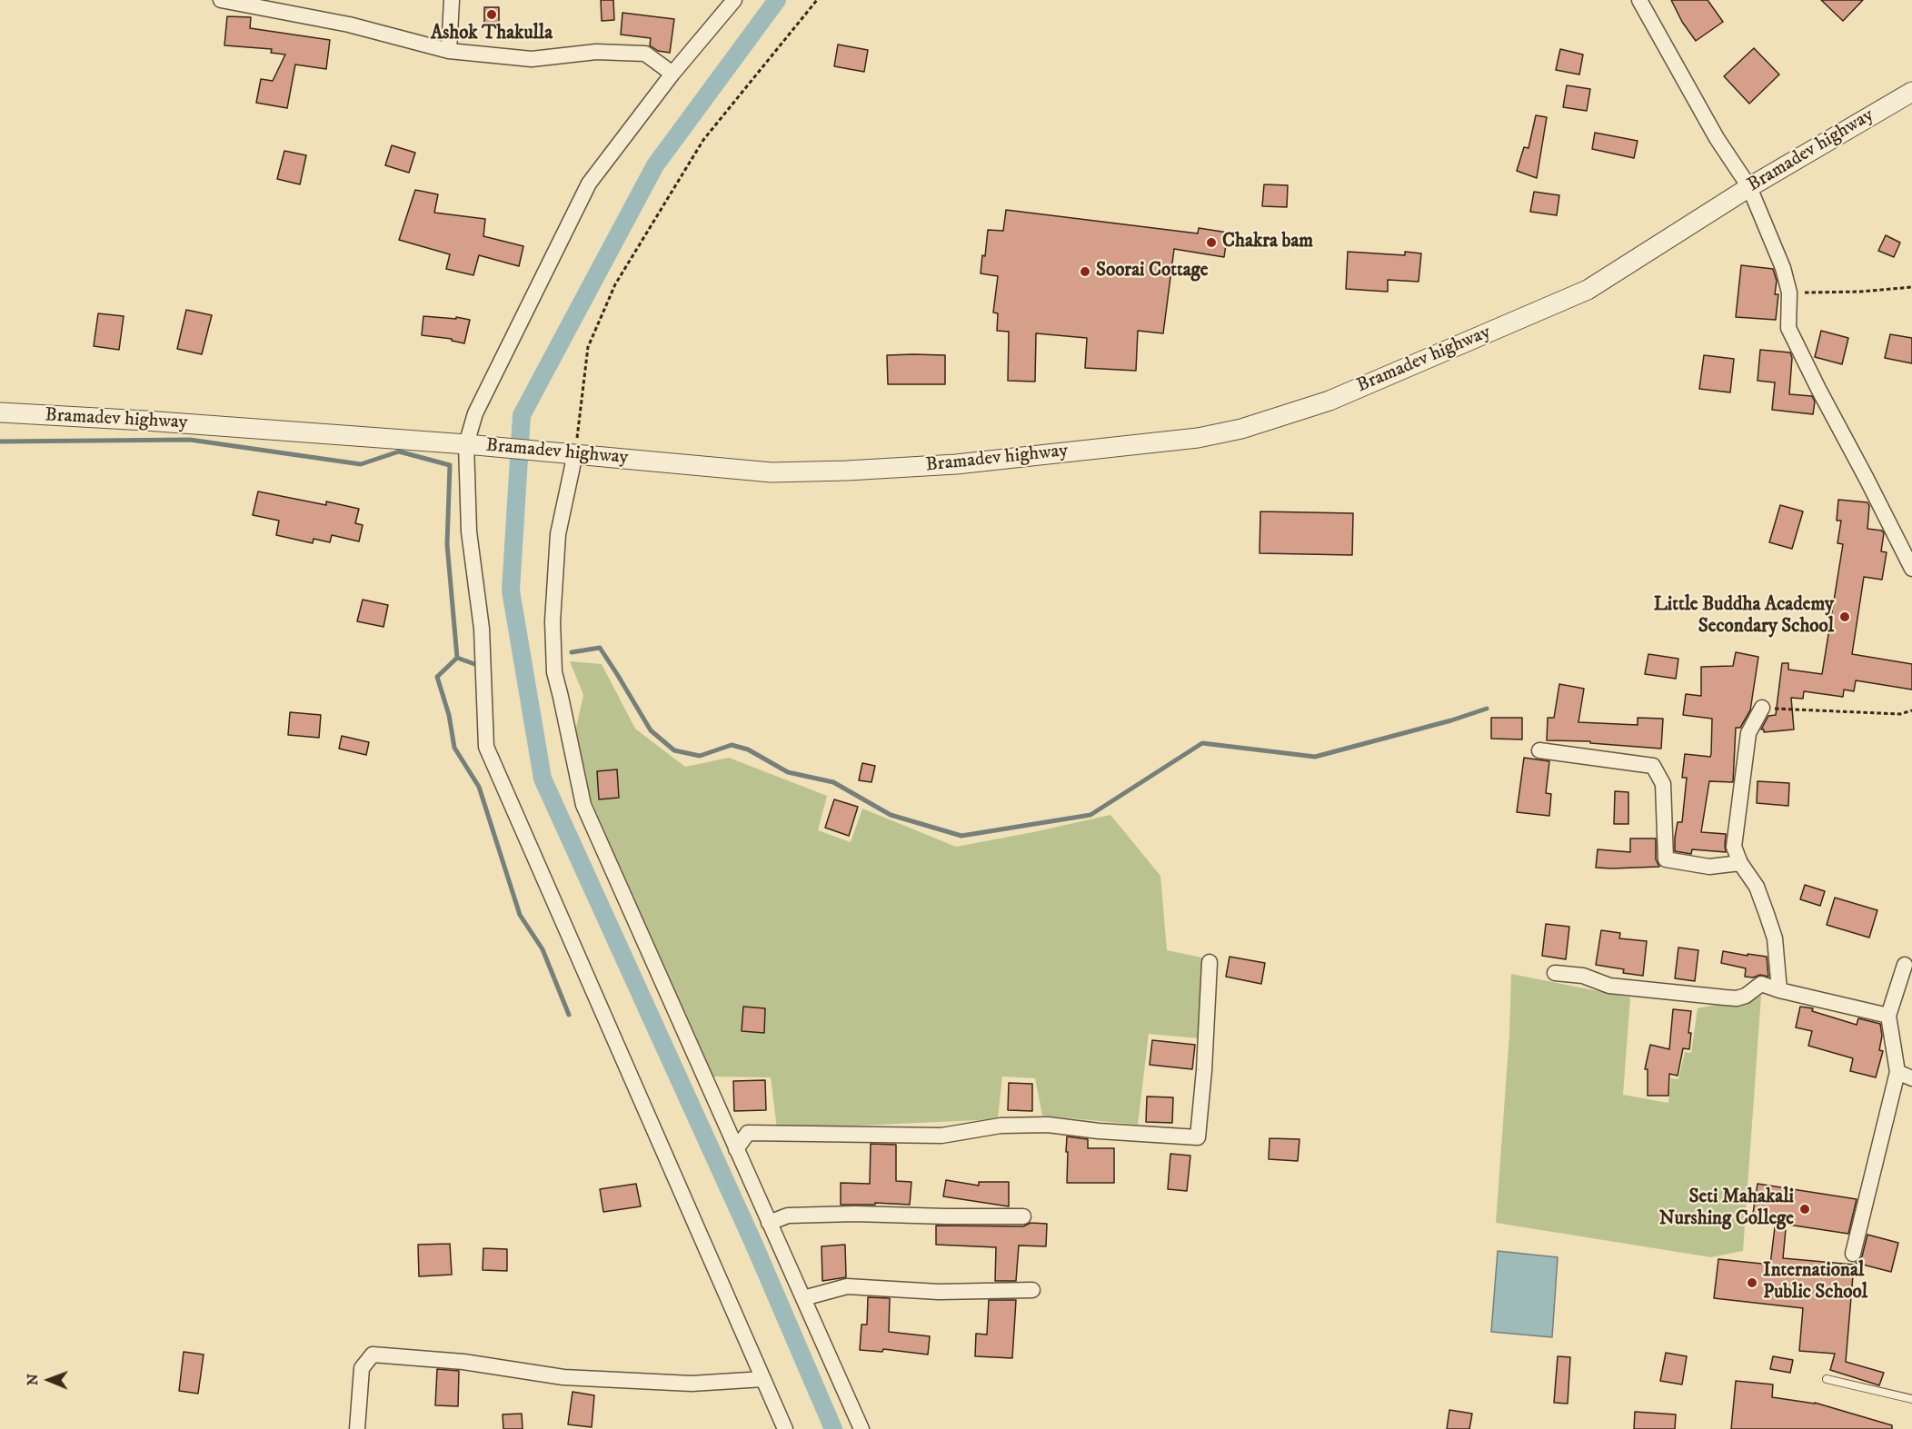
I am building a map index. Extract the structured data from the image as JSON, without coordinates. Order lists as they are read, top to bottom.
{
  "streets": {
    "street": ["Bramadev highway"]
  },
  "places": [
    "Ashok Thakulla",
    "Chakra bam",
    "Soorai Cottage",
    "Little Buddha Academy Secondary School",
    "Seti Mahakali Nurshing College",
    "International Public School"
  ],
  "north": "left"
}
